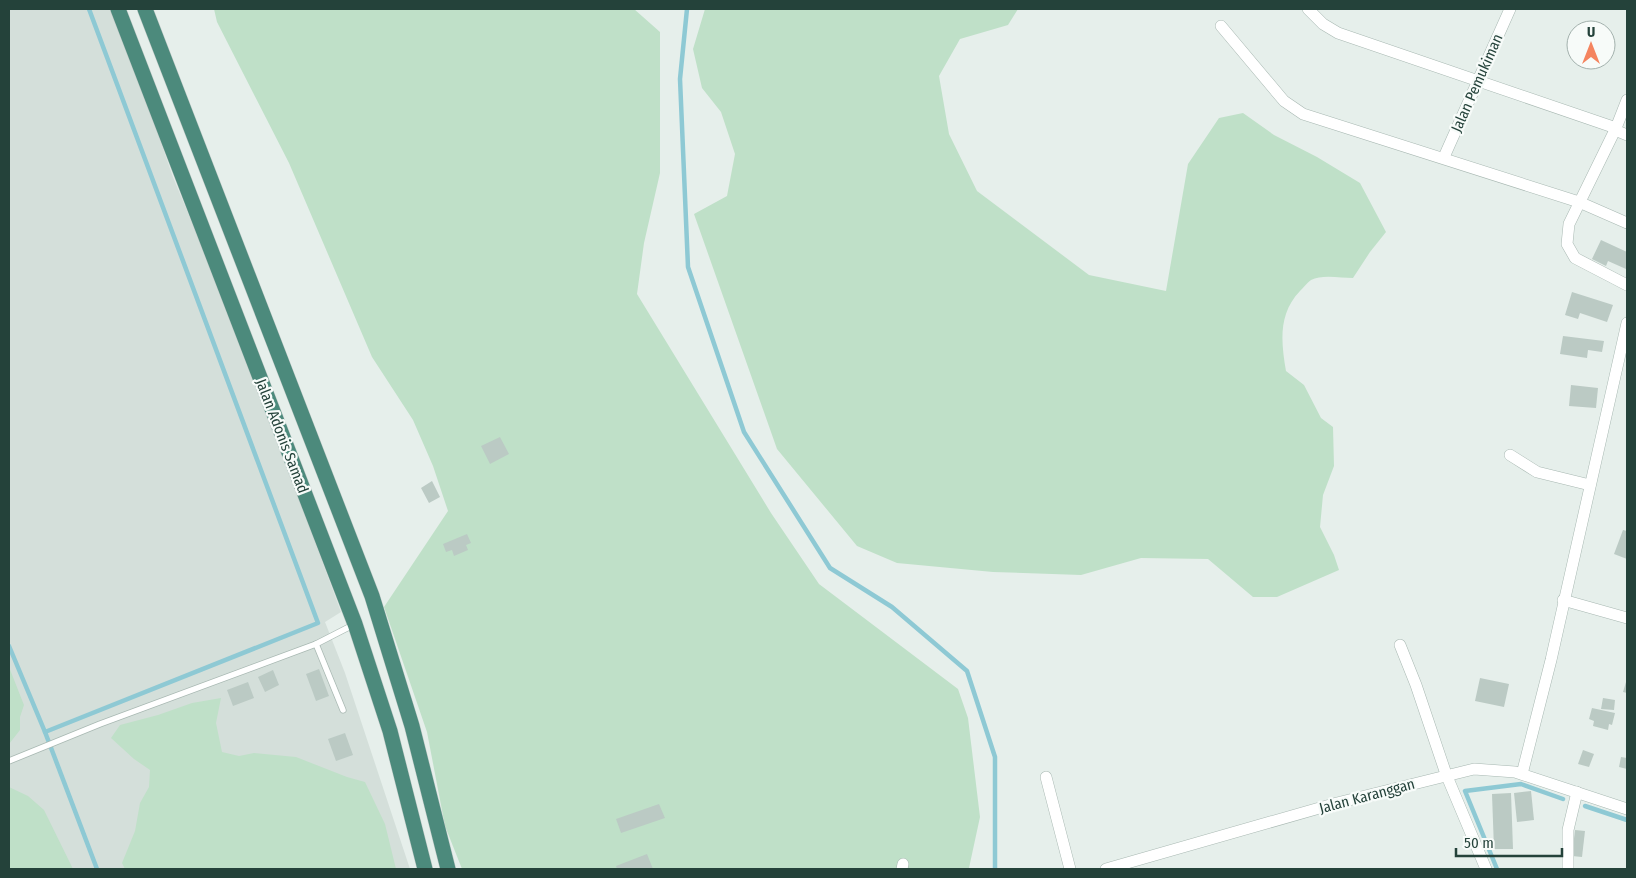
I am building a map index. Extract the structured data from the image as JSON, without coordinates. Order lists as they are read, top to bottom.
{
  "streets": {
    "highway": ["Jalan Adonis Samad"],
    "street": ["Jalan Pemukiman", "Jalan Karanggan"]
  },
  "scale_bar": "50 m",
  "north": "top"
}
